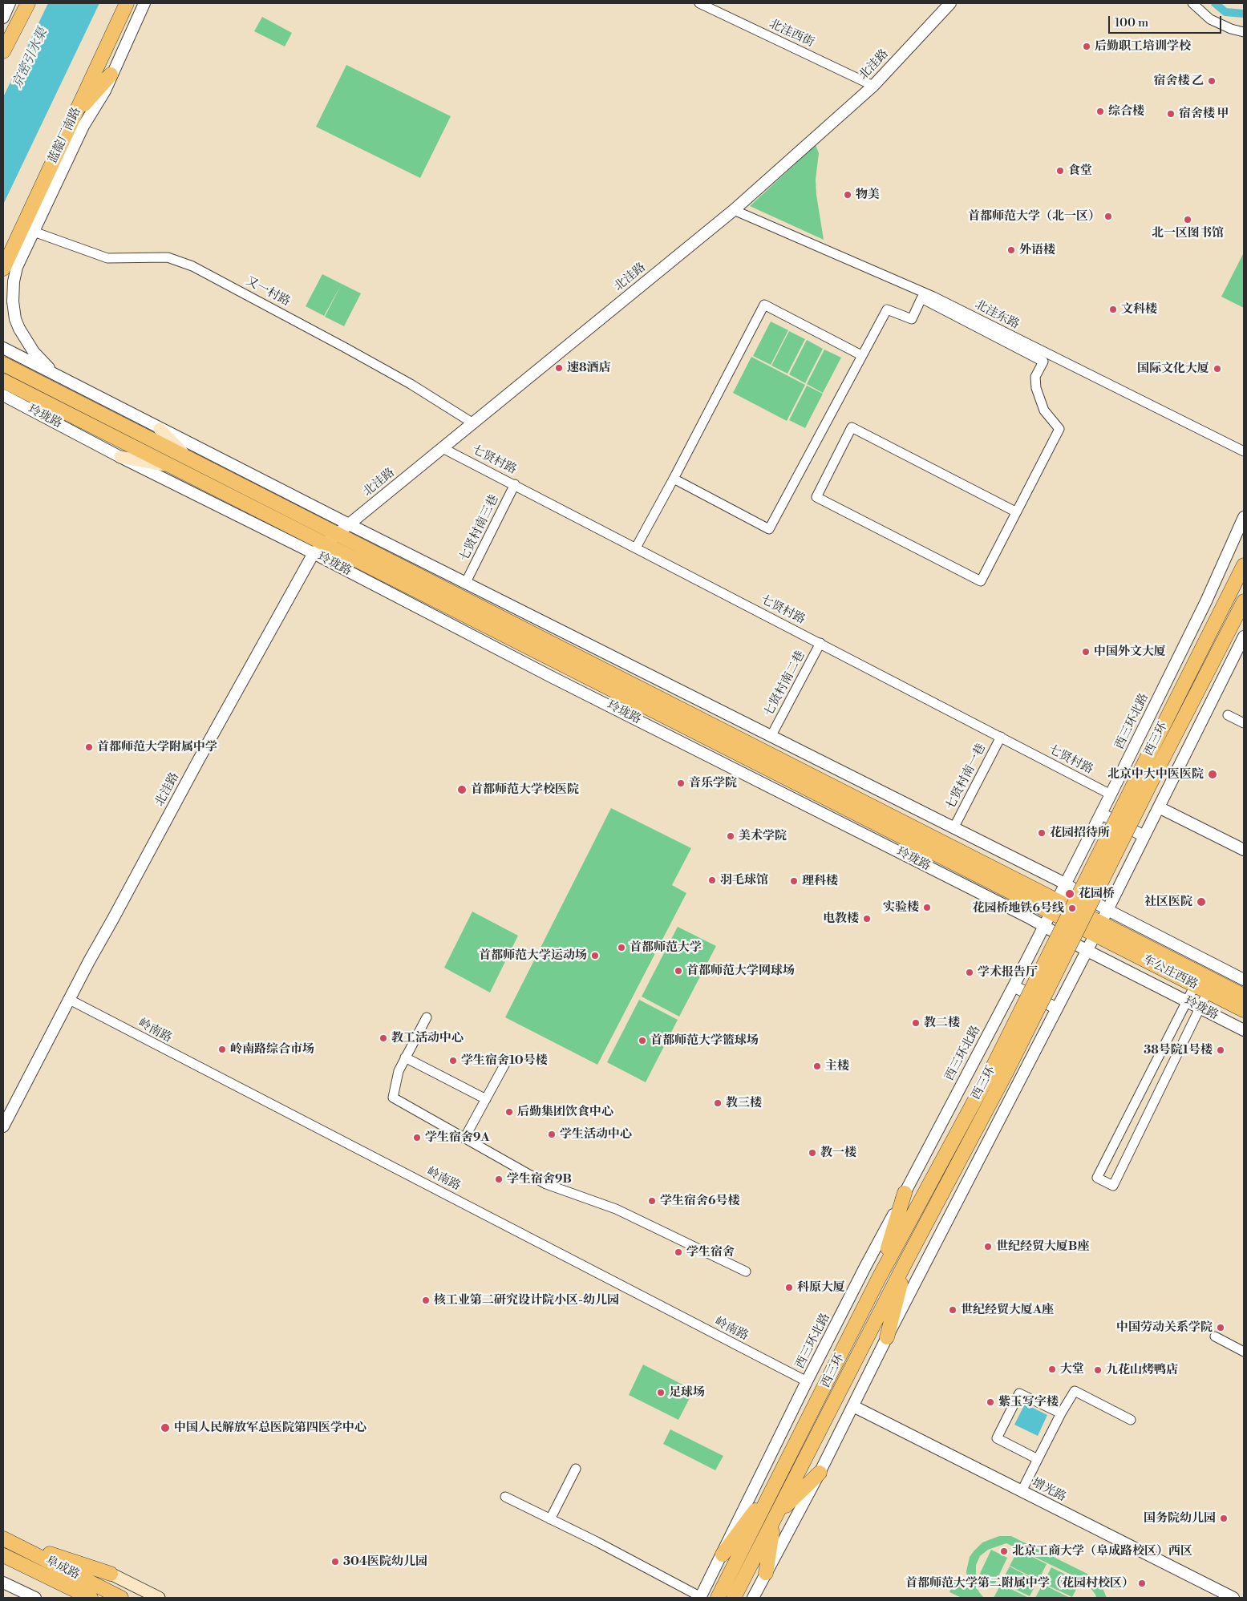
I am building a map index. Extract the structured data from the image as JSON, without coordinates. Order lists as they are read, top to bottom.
{
  "streets": {
    "main road": [
      "蓝靛厂南路",
      "玲珑路",
      "西三环",
      "车公庄西路",
      "阜成路"
    ],
    "street": [
      "北洼西街",
      "北洼路",
      "又一村路",
      "北洼东路",
      "七贤村路",
      "七贤村南三巷",
      "七贤村南二巷",
      "西三环北路",
      "七贤村南一巷",
      "岭南路",
      "增光路"
    ]
  },
  "crossings": [
    ["北洼西街", "北洼路"],
    ["北洼路", "又一村路"],
    ["北洼路", "北洼东路"],
    ["北洼路", "玲珑路"],
    ["北洼路", "七贤村路"],
    ["北洼路", "岭南路"],
    ["玲珑路", "西三环北路"],
    ["七贤村路", "七贤村南三巷"],
    ["七贤村路", "七贤村南二巷"],
    ["七贤村路", "西三环北路"],
    ["七贤村路", "七贤村南一巷"],
    ["西三环北路", "岭南路"]
  ],
  "water": ["京密引水渠"],
  "places": [
    "后勤职工培训学校",
    "宿舍楼 乙",
    "综合楼",
    "宿舍楼 甲",
    "食堂",
    "物美",
    "首都师范大学（北一区）",
    "北一区图书馆",
    "外语楼",
    "文科楼",
    "速8酒店",
    "国际文化大厦",
    "中国外文大厦",
    "首都师范大学附属中学",
    "北京中大中医医院",
    "音乐学院",
    "首都师范大学校医院",
    "花园招待所",
    "美术学院",
    "羽毛球馆",
    "理科楼",
    "花园桥",
    "社区医院",
    "实验楼",
    "花园桥地铁6号线",
    "电教楼",
    "首都师范大学",
    "首都师范大学运动场",
    "首都师范大学网球场",
    "学术报告厅",
    "教二楼",
    "教工活动中心",
    "首都师范大学篮球场",
    "岭南路综合市场",
    "38号院1号楼",
    "学生宿舍10号楼",
    "主楼",
    "教三楼",
    "后勤集团饮食中心",
    "学生活动中心",
    "学生宿舍9A",
    "教一楼",
    "学生宿舍9B",
    "学生宿舍6号楼",
    "世纪经贸大厦B座",
    "学生宿舍",
    "科原大厦",
    "核工业第二研究设计院小区-幼儿园",
    "世纪经贸大厦A座",
    "中国劳动关系学院",
    "大堂",
    "九花山烤鸭店",
    "足球场",
    "紫玉写字楼",
    "中国人民解放军总医院第四医学中心",
    "国务院幼儿园",
    "北京工商大学（阜成路校区）西区",
    "304医院幼儿园",
    "首都师范大学第二附属中学（花园村校区）"
  ],
  "scale_bar": "100 m"
}
